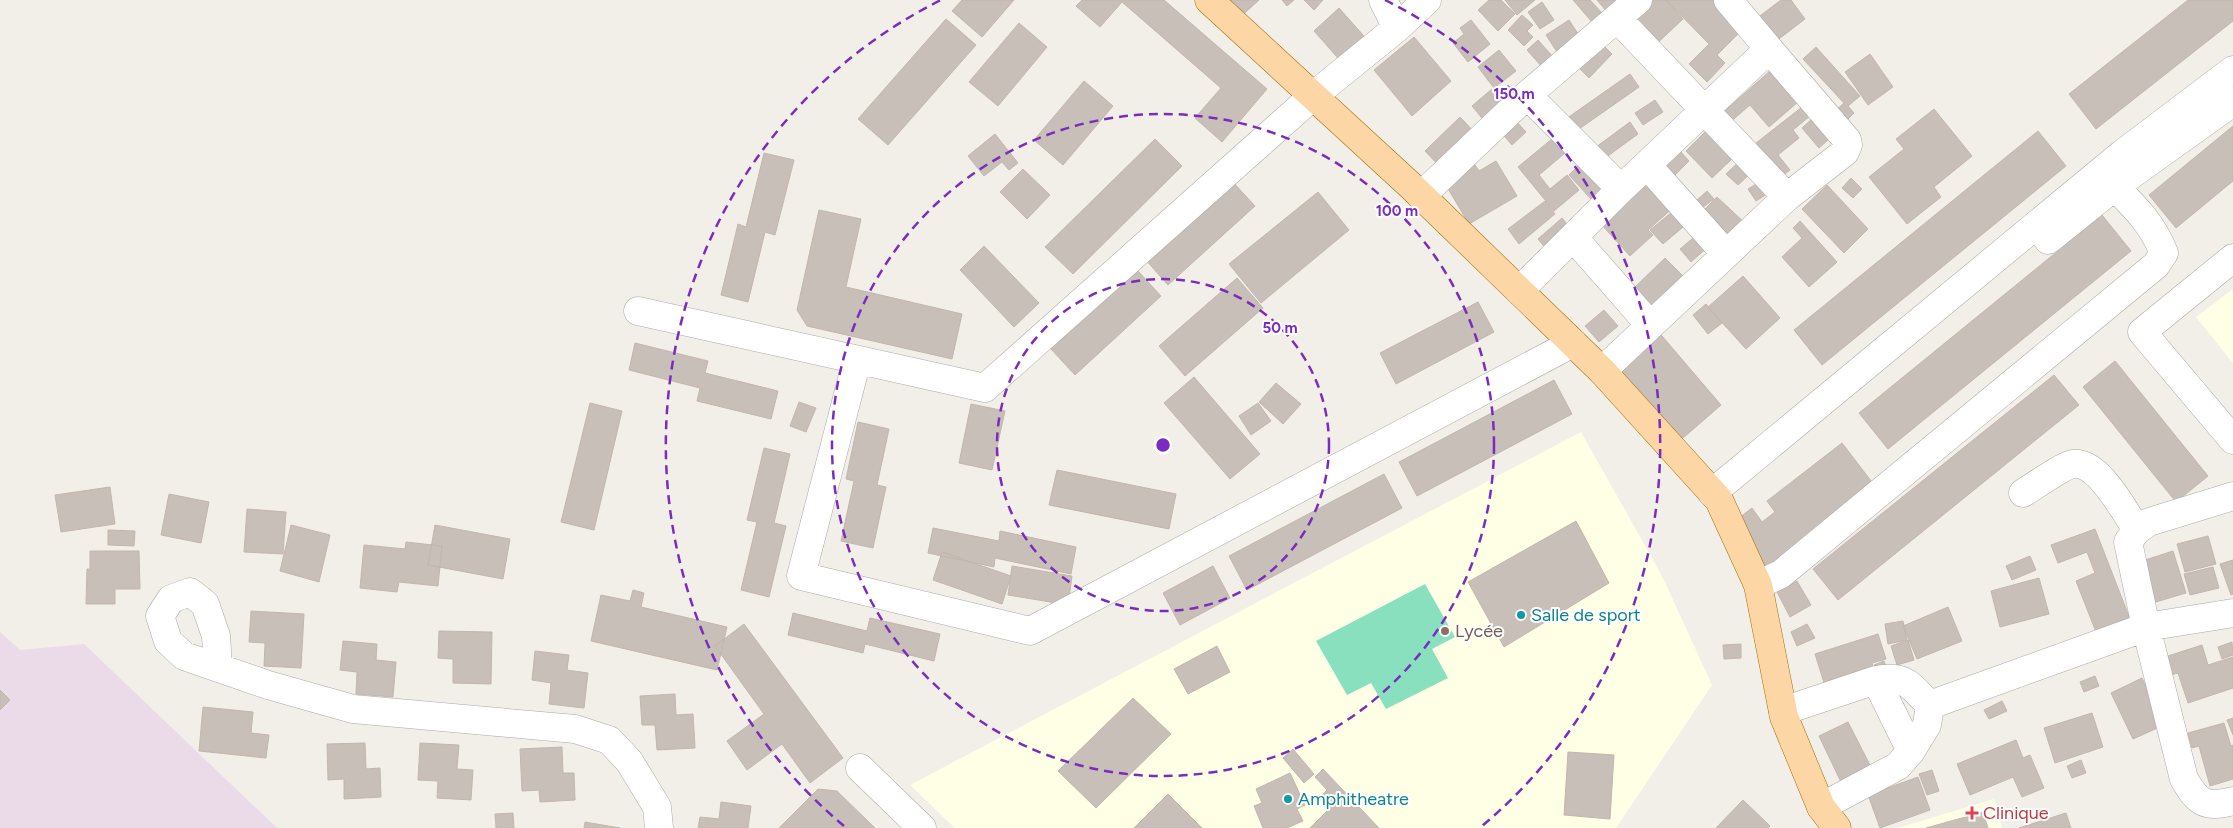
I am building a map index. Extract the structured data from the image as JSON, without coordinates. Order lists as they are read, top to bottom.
{
  "places": {
    "other": ["Salle de sport", "Lycée", "Amphitheatre"],
    "health": ["Clinique"]
  },
  "rings": ["150 m", "100 m", "50 m"]
}
